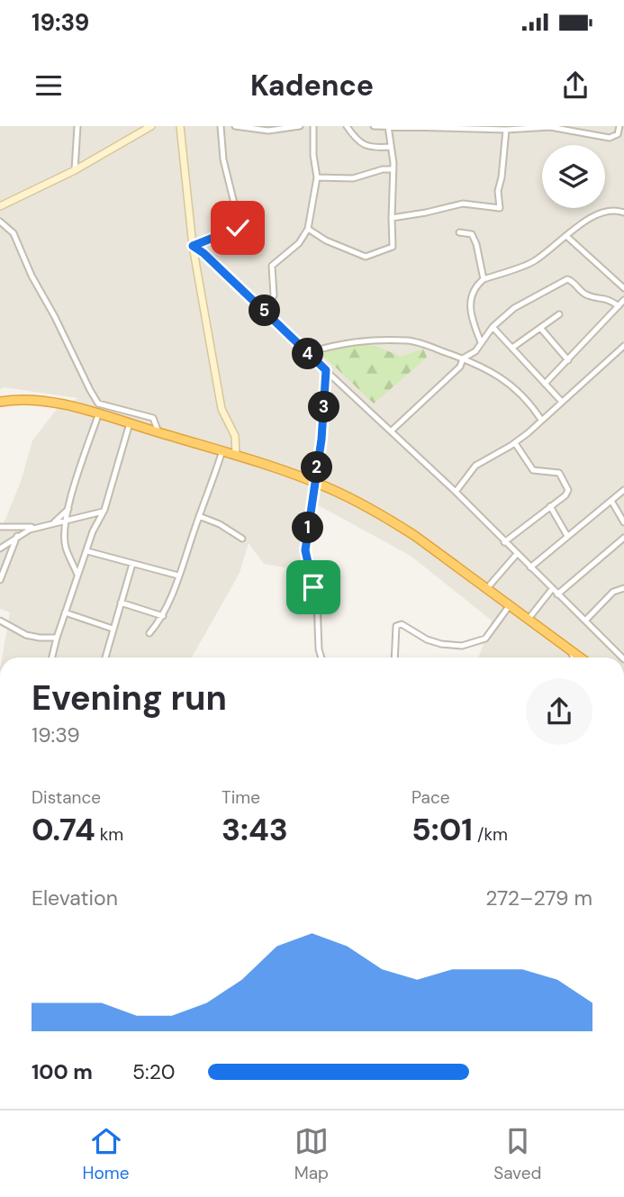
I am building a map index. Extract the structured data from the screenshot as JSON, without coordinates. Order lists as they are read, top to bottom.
{
  "page": {
    "status": "19:39",
    "header": "Kadence",
    "pins": [
      "5",
      "4",
      "3",
      "2",
      "1"
    ],
    "heading": ["Evening run", "19:39"],
    "stats": [
      ["Distance", "0.74 km"],
      ["Time", "3:43"],
      ["Pace", "5:01 /km"]
    ],
    "chart": ["Elevation", "272–279 m"],
    "list": [
      {
        "name": "100 m",
        "note": "5:20"
      }
    ],
    "tabs": ["Home", "Map", "Saved"]
  }
}
